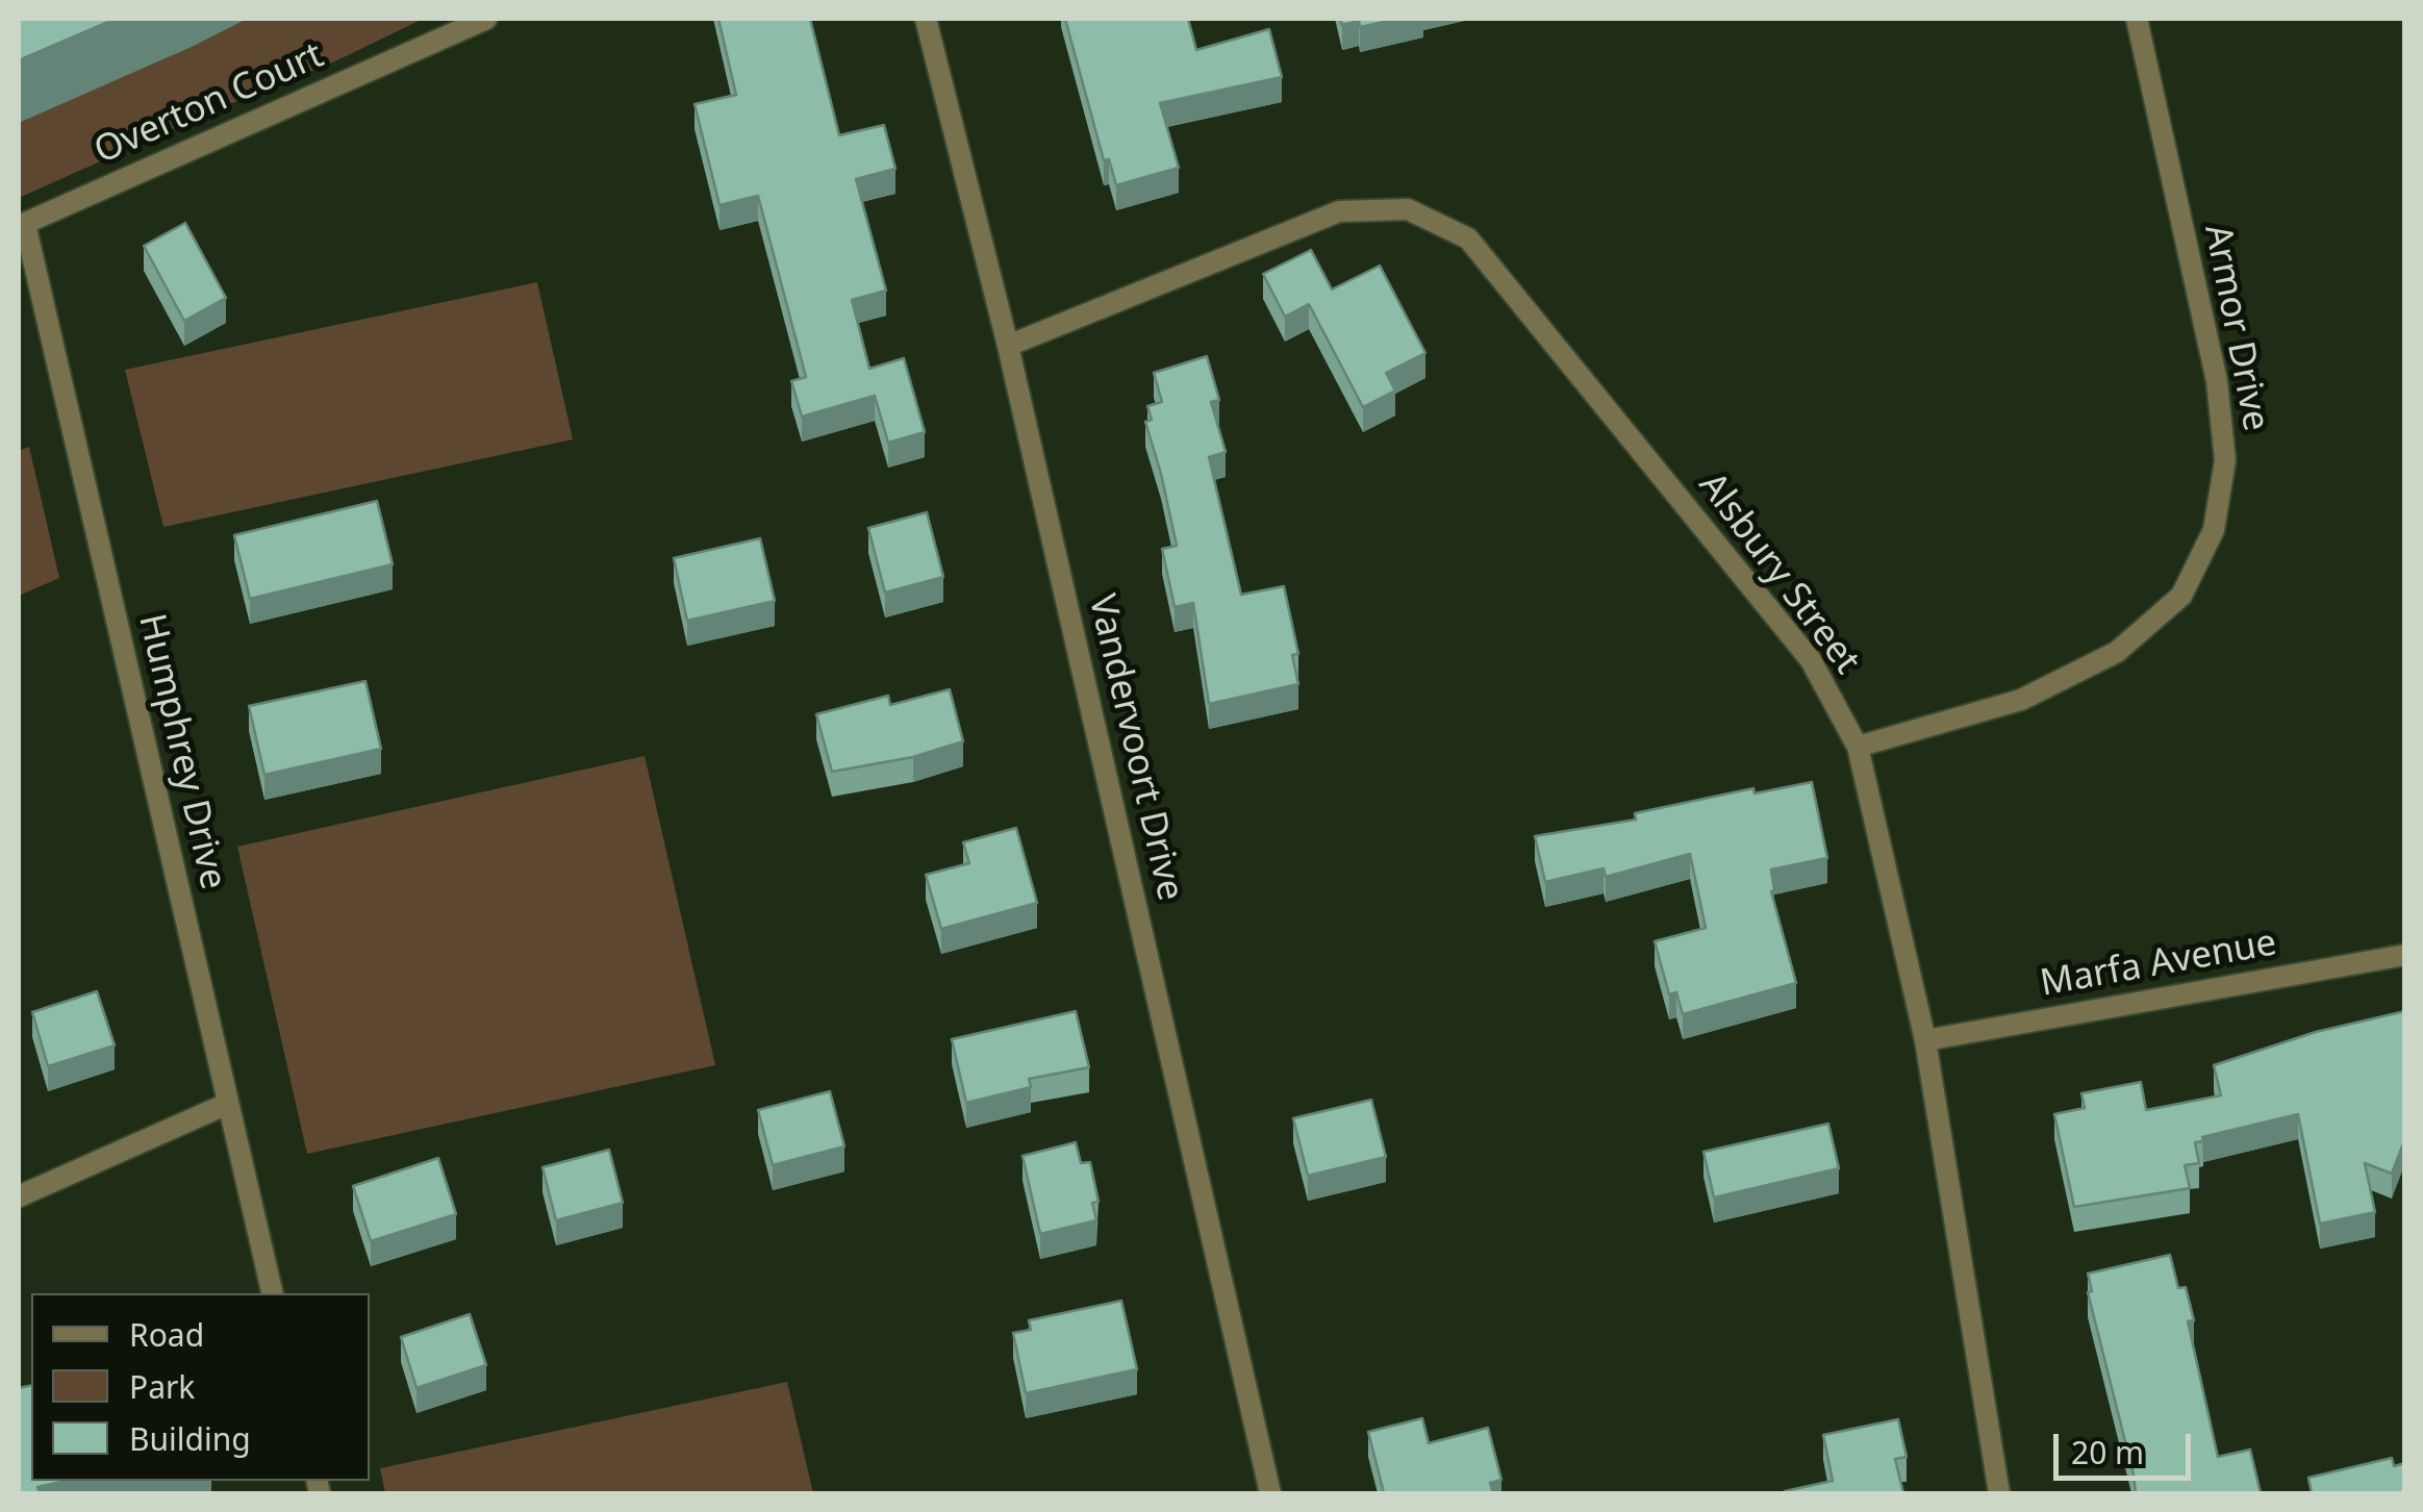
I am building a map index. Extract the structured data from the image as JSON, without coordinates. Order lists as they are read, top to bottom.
{
  "streets": {
    "street": [
      "Overton Court",
      "Armor Drive",
      "Alsbury Street",
      "Vandervoort Drive",
      "Humphrey Drive",
      "Marfa Avenue"
    ]
  },
  "crossings": [
    ["Overton Court", "Humphrey Drive"],
    ["Armor Drive", "Alsbury Street"],
    ["Alsbury Street", "Vandervoort Drive"],
    ["Alsbury Street", "Marfa Avenue"]
  ],
  "legend": ["Road", "Park", "Building"],
  "scale_bar": "20 m"
}
